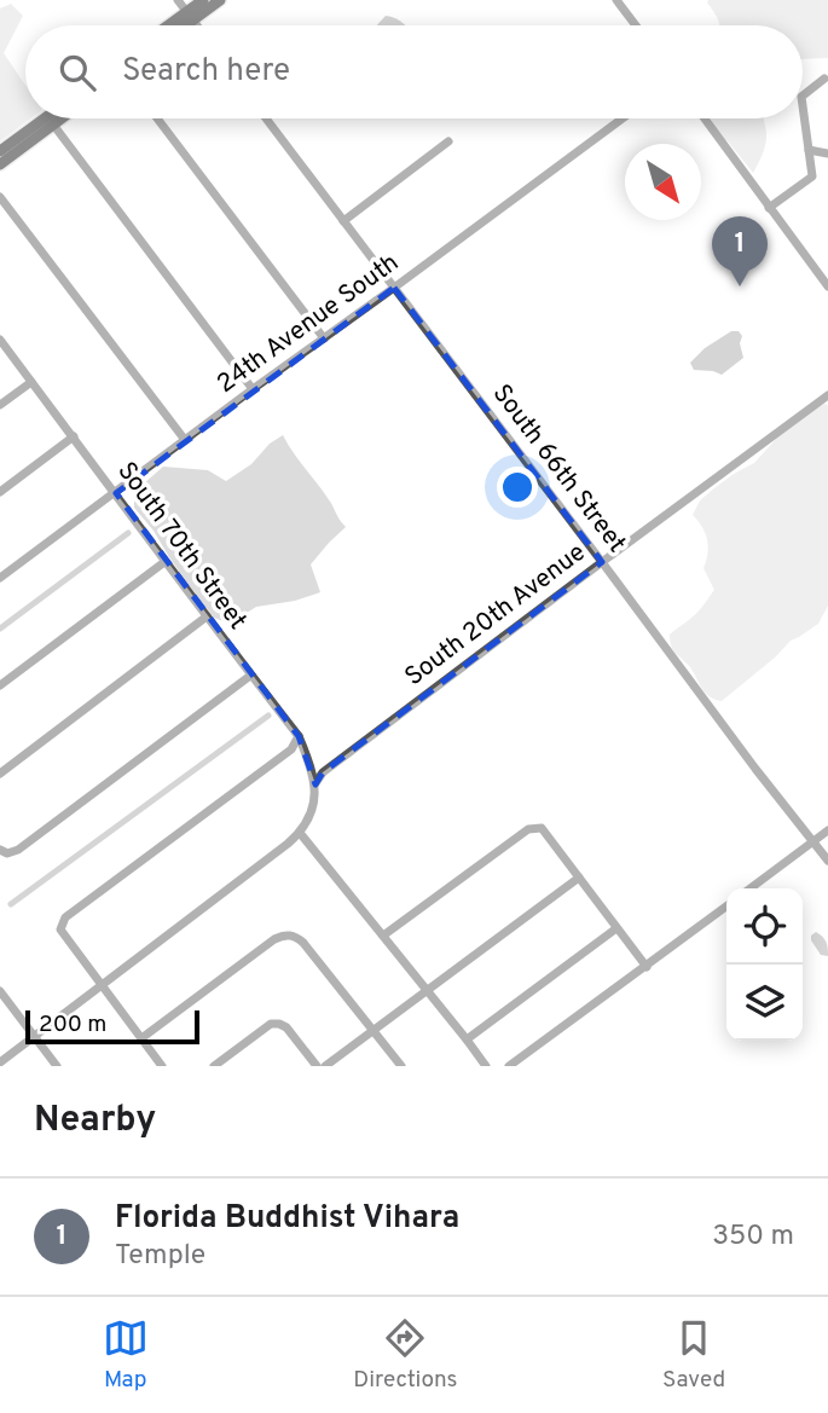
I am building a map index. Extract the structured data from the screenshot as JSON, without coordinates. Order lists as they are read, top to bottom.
{
  "streets": {
    "street": [
      "24th Avenue South",
      "South 66th Street",
      "South 70th Street",
      "South 20th Avenue"
    ]
  },
  "crossings": [
    ["24th Avenue South", "South 66th Street"],
    ["24th Avenue South", "South 70th Street"],
    ["South 66th Street", "South 20th Avenue"],
    ["South 70th Street", "South 20th Avenue"]
  ],
  "scale_bar": "200 m",
  "north": "bottom right",
  "page": {
    "search": "Search here",
    "pins": "1",
    "scale": "200 m",
    "heading": "Nearby",
    "list": [
      {
        "mark": "1",
        "name": "Florida Buddhist Vihara",
        "note": "Temple",
        "value": "350 m"
      }
    ],
    "nav": ["Map", "Directions", "Saved"]
  }
}
